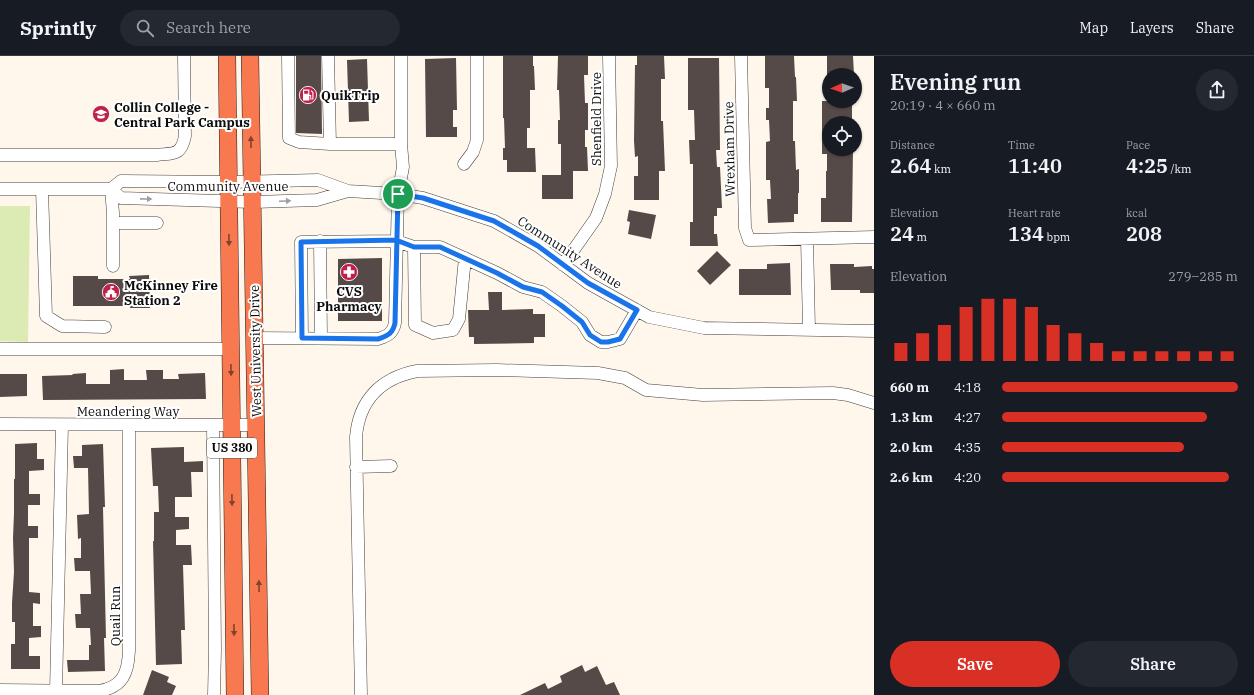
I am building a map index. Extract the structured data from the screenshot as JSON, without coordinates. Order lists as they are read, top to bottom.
{
  "streets": {
    "highway": ["West University Drive", "US 380"],
    "street": [
      "Shenfield Drive",
      "Wrexham Drive",
      "Community Avenue",
      "Meandering Way",
      "Quail Run"
    ]
  },
  "crossings": [
    ["Shenfield Drive", "Community Avenue"],
    ["Community Avenue", "West University Drive"],
    ["West University Drive", "Meandering Way"],
    ["Meandering Way", "Quail Run"]
  ],
  "places": {
    "fuel station": ["QuikTrip"],
    "school or university": ["Collin College - Central Park Campus"],
    "pharmacy": ["CVS Pharmacy"],
    "public building": ["McKinney Fire Station 2"]
  },
  "north": "left",
  "page": {
    "header": "Sprintly",
    "search": "Search here",
    "nav": ["Map", "Layers", "Share"],
    "heading": ["Evening run", "20:19 · 4 × 660 m"],
    "stats": [
      ["Distance", "2.64 km"],
      ["Time", "11:40"],
      ["Pace", "4:25 /km"],
      ["Elevation", "24 m"],
      ["Heart rate", "134 bpm"],
      ["kcal", "208"]
    ],
    "chart": ["Elevation", "279–285 m"],
    "list": [
      {
        "name": "660 m",
        "note": "4:18"
      },
      {
        "name": "1.3 km",
        "note": "4:27"
      },
      {
        "name": "2.0 km",
        "note": "4:35"
      },
      {
        "name": "2.6 km",
        "note": "4:20"
      }
    ],
    "buttons": ["Save", "Share"]
  }
}
